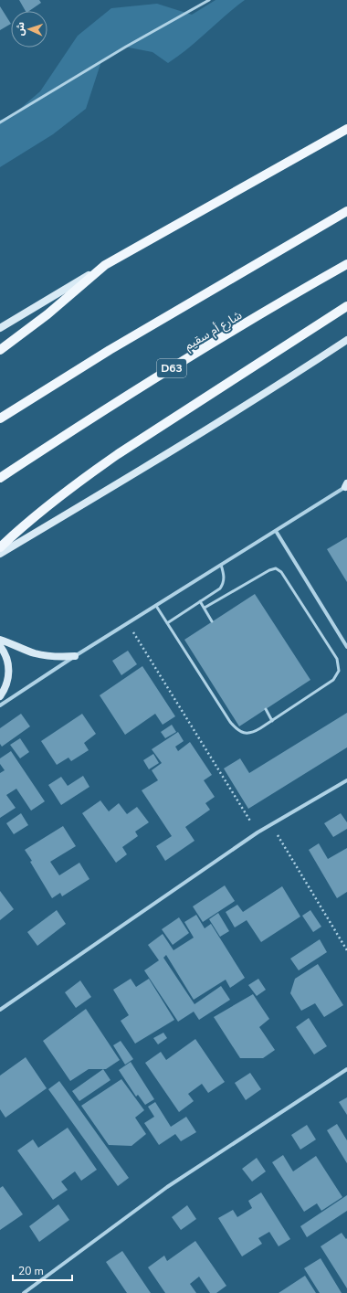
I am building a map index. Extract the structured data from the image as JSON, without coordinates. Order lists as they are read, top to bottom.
{
  "streets": {
    "main road": ["شارع أم سقيم", "D63"]
  },
  "scale_bar": "20 m",
  "north": "left"
}
